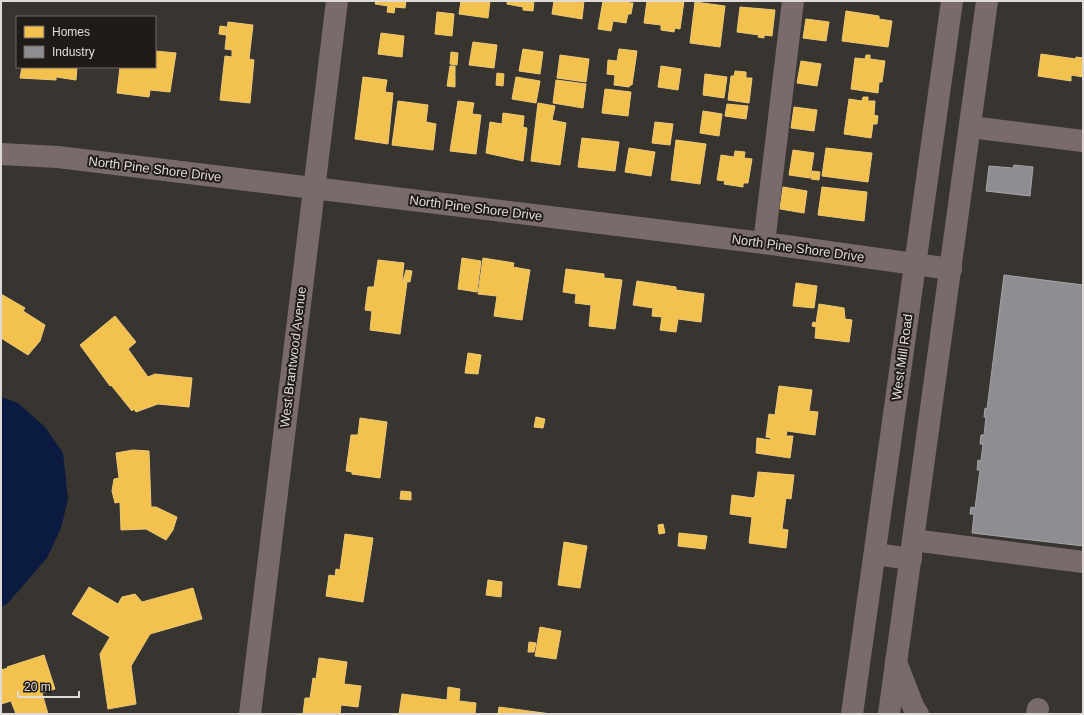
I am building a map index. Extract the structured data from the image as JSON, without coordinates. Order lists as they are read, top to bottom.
{
  "streets": {
    "main road": ["West Mill Road"],
    "street": ["North Pine Shore Drive", "West Brantwood Avenue"]
  },
  "crossings": [
    ["North Pine Shore Drive", "West Brantwood Avenue"],
    ["North Pine Shore Drive", "West Mill Road"]
  ],
  "legend": ["Homes", "Industry"],
  "scale_bar": "20 m"
}
